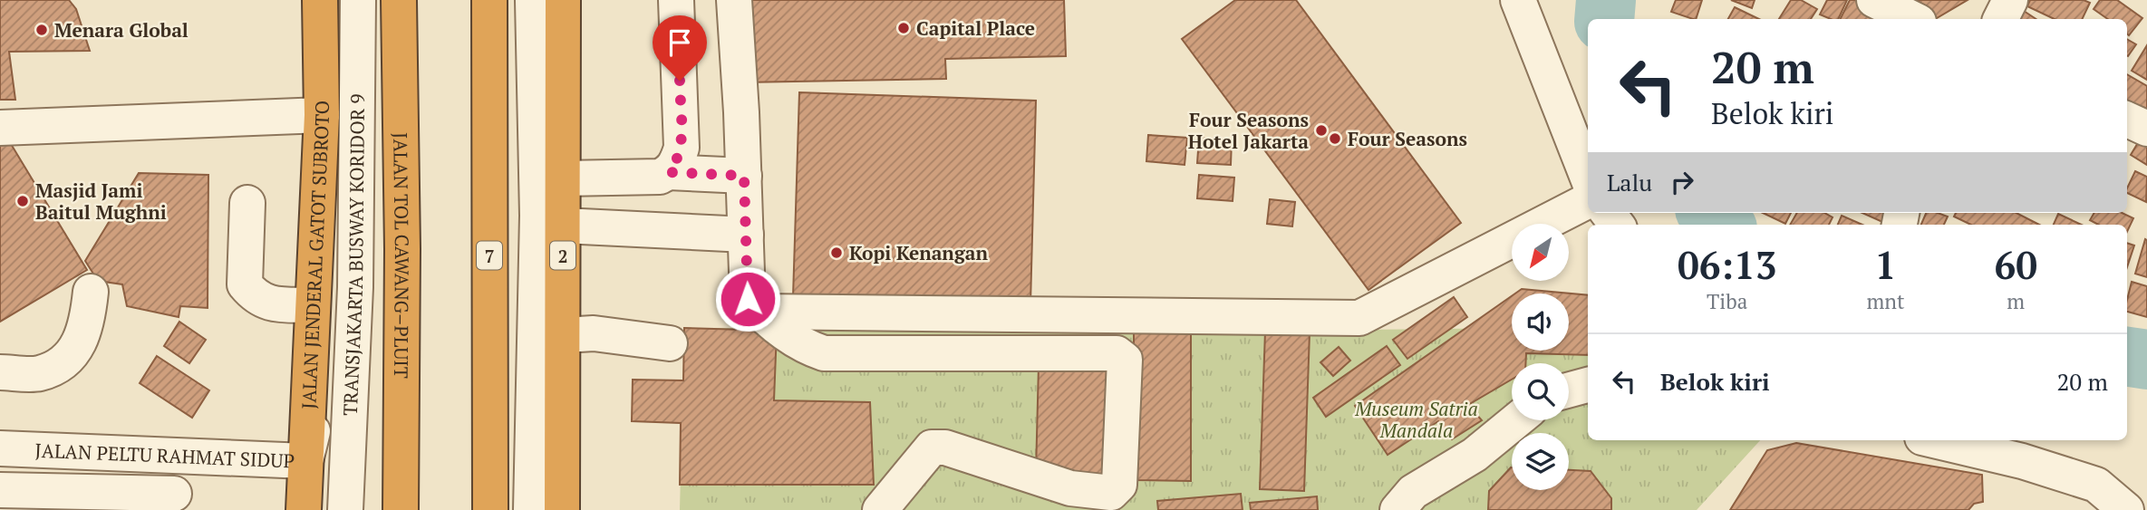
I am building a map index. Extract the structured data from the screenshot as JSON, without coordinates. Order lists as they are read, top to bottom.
{
  "streets": {
    "highway": [
      "JALAN TOL CAWANG–PLUIT",
      "JALAN JENDERAL GATOT SUBROTO",
      "7",
      "2"
    ],
    "street": ["TRANSJAKARTA BUSWAY KORIDOR 9", "JALAN PELTU RAHMAT SIDUP"]
  },
  "crossings": [
    ["JALAN JENDERAL GATOT SUBROTO", "JALAN PELTU RAHMAT SIDUP"]
  ],
  "parks": ["Museum Satria Mandala"],
  "places": [
    "Capital Place",
    "Menara Global",
    "Four Seasons Hotel Jakarta",
    "Four Seasons",
    "Masjid Jami Baitul Mughni",
    "Kopi Kenangan"
  ],
  "north": "bottom left",
  "page": {
    "turn": ["20 m", "Belok kiri"],
    "then": "Lalu",
    "eta": [
      "06:13",
      "Tiba",
      "1",
      "mnt",
      "60",
      "m"
    ],
    "list": [
      {
        "name": "Belok kiri",
        "value": "20 m"
      }
    ]
  }
}
